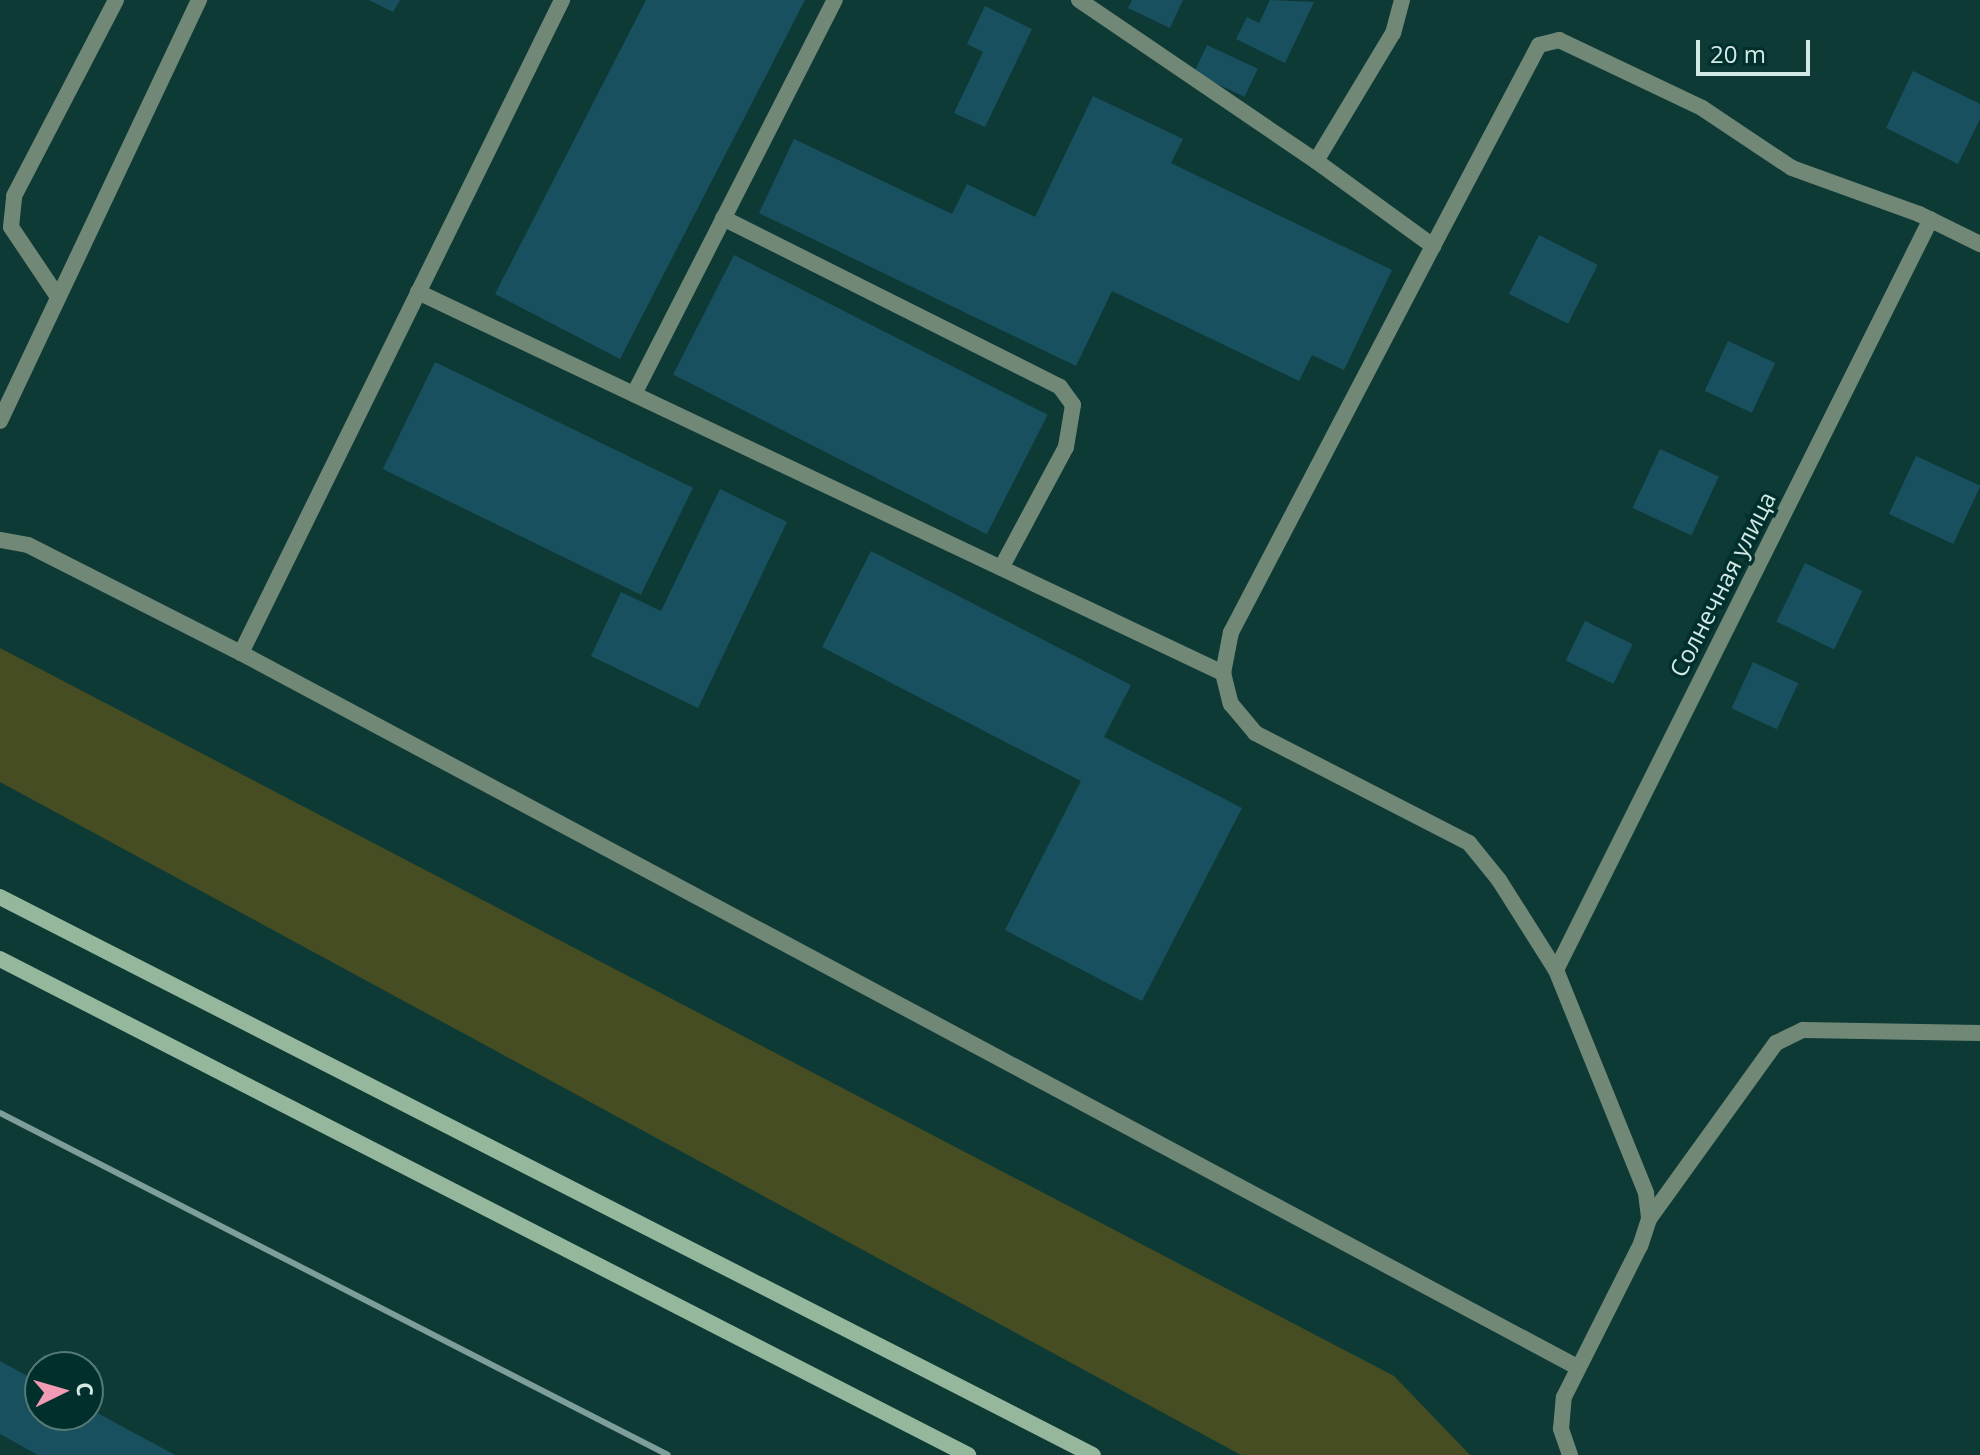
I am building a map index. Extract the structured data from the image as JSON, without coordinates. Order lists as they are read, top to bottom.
{
  "streets": {
    "street": ["Солнечная улица"]
  },
  "scale_bar": "20 m",
  "north": "right"
}
